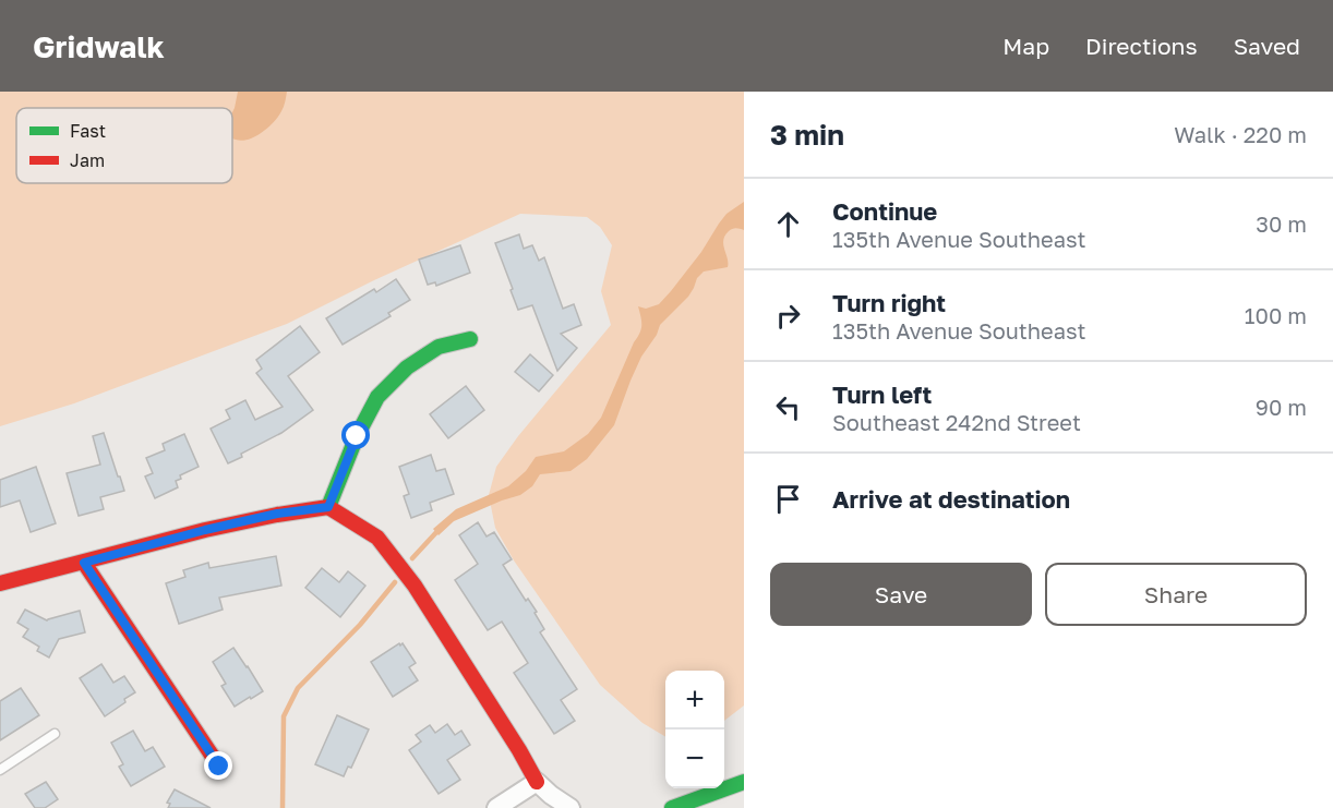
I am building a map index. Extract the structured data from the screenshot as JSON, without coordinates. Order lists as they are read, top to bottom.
{
  "legend": ["Fast", "Jam"],
  "page": {
    "header": "Gridwalk",
    "nav": ["Map", "Directions", "Saved"],
    "heading": ["3 min", "Walk · 220 m"],
    "list": [
      ["Continue", "135th Avenue Southeast", "30 m"],
      ["Turn right", "135th Avenue Southeast", "100 m"],
      ["Turn left", "Southeast 242nd Street", "90 m"],
      "Arrive at destination"
    ],
    "buttons": ["Save", "Share"],
    "map_buttons": ["+", "−"]
  }
}
